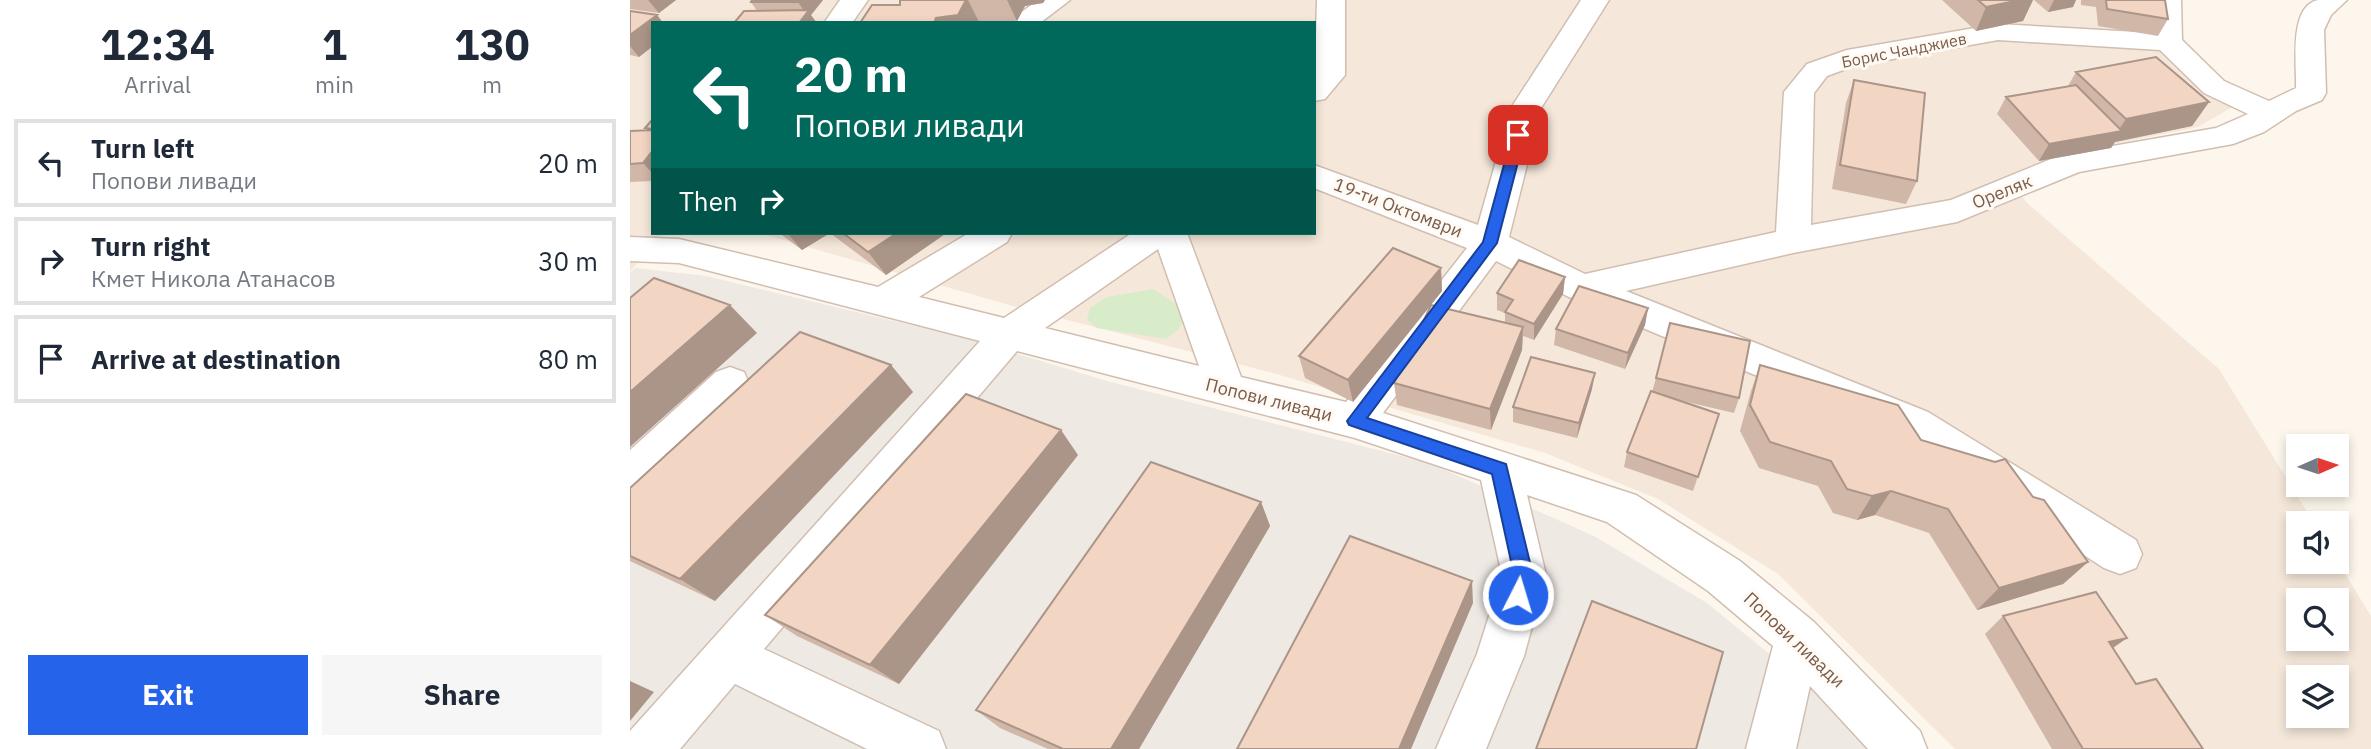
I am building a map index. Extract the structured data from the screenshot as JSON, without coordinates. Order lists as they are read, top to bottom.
{
  "streets": {
    "street": [
      "Борис Чанджиев",
      "Ореляк",
      "19-ти Октомври",
      "Попови ливади"
    ]
  },
  "crossings": [
    ["Борис Чанджиев", "Ореляк"],
    ["Ореляк", "19-ти Октомври"]
  ],
  "north": "right",
  "page": {
    "eta": [
      "12:34",
      "Arrival",
      "1",
      "min",
      "130",
      "m"
    ],
    "turn": ["20 m", "Попови ливади"],
    "list": [
      {
        "name": "Turn left",
        "note": "Попови ливади",
        "value": "20 m"
      },
      {
        "name": "Turn right",
        "note": "Кмет Никола Атанасов",
        "value": "30 m"
      },
      {
        "name": "Arrive at destination",
        "value": "80 m"
      }
    ],
    "then": "Then",
    "buttons": ["Exit", "Share"]
  }
}
